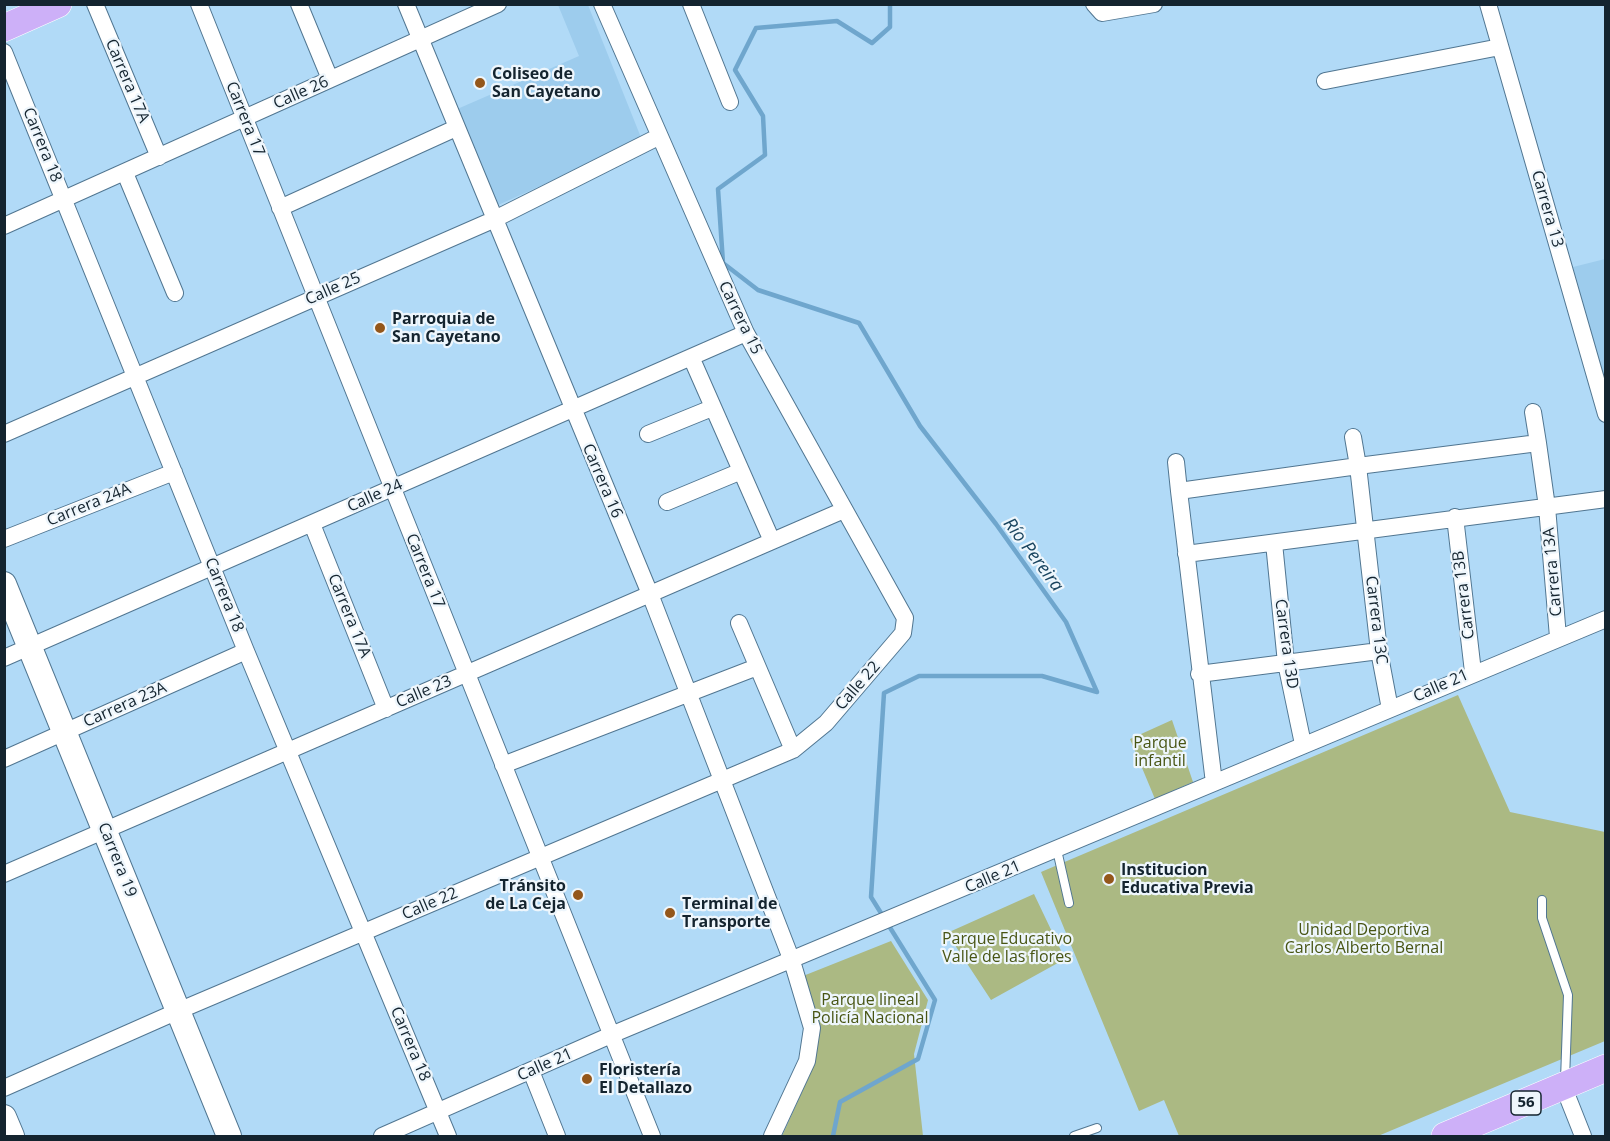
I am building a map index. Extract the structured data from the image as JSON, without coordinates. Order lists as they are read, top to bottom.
{
  "streets": {
    "main road": ["Carrera 19", "56"],
    "street": [
      "Carrera 17A",
      "Calle 26",
      "Carrera 17",
      "Carrera 18",
      "Carrera 13",
      "Calle 25",
      "Carrera 15",
      "Carrera 16",
      "Calle 24",
      "Carrera 24A",
      "Carrera 13A",
      "Carrera 13B",
      "Carrera 13C",
      "Carrera 13D",
      "Calle 22",
      "Calle 21",
      "Calle 23",
      "Carrera 23A"
    ]
  },
  "crossings": [
    ["Carrera 17A", "Calle 26"],
    ["Carrera 17A", "Calle 24"],
    ["Carrera 17A", "Calle 23"],
    ["Calle 26", "Carrera 17"],
    ["Calle 26", "Carrera 18"],
    ["Calle 26", "Carrera 16"],
    ["Carrera 17", "Calle 25"],
    ["Carrera 17", "Calle 24"],
    ["Carrera 17", "Calle 22"],
    ["Carrera 17", "Calle 21"],
    ["Carrera 17", "Calle 23"],
    ["Carrera 18", "Calle 25"],
    ["Carrera 18", "Calle 24"],
    ["Carrera 18", "Carrera 24A"],
    ["Carrera 18", "Calle 22"],
    ["Carrera 18", "Calle 21"],
    ["Carrera 18", "Calle 23"],
    ["Carrera 18", "Carrera 23A"],
    ["Calle 25", "Carrera 15"],
    ["Calle 25", "Carrera 16"],
    ["Carrera 15", "Calle 24"],
    ["Carrera 15", "Calle 22"],
    ["Carrera 15", "Calle 23"],
    ["Carrera 16", "Calle 24"],
    ["Carrera 16", "Calle 22"],
    ["Carrera 16", "Calle 21"],
    ["Carrera 16", "Calle 23"],
    ["Calle 24", "Carrera 19"],
    ["Carrera 13A", "Calle 21"],
    ["Carrera 13B", "Calle 21"],
    ["Carrera 13C", "Calle 21"],
    ["Carrera 13D", "Calle 21"],
    ["Calle 22", "Carrera 19"],
    ["Calle 23", "Carrera 19"],
    ["Carrera 23A", "Carrera 19"]
  ],
  "water": ["Río Pereira"],
  "parks": [
    "Parque infantil",
    "Unidad Deportiva Carlos Alberto Bernal",
    "Parque Educativo Valle de las flores",
    "Parque lineal Policía Nacional"
  ],
  "places": [
    "Coliseo de San Cayetano",
    "Parroquia de San Cayetano",
    "Institucion Educativa Previa",
    "Tránsito de La Ceja",
    "Terminal de Transporte",
    "Floristería El Detallazo"
  ]
}
